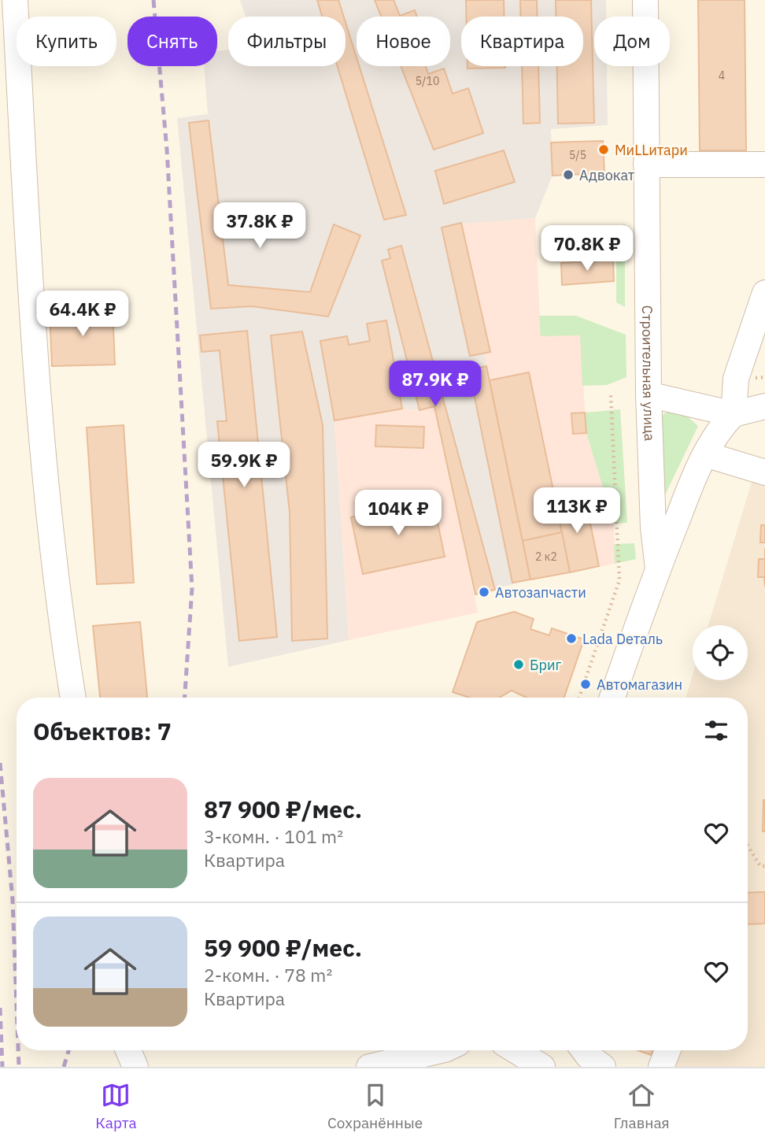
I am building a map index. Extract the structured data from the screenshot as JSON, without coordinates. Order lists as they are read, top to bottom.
{
  "streets": {
    "street": ["Строительная улица"]
  },
  "places": [
    "МиLLитари",
    "Адвокат",
    "Автозапчасти",
    "Lada Dеталь",
    "Бриг",
    "Автомагазин"
  ],
  "house_numbers": [
    "4",
    "5/10",
    "5/5",
    "2 к2"
  ],
  "page": {
    "chip": [
      "Купить",
      "Снять",
      "Фильтры",
      "Новое",
      "Квартира",
      "Дом"
    ],
    "price": [
      "37.8K ₽",
      "70.8K ₽",
      "64.4K ₽",
      "87.9K ₽",
      "59.9K ₽",
      "113K ₽",
      "104K ₽"
    ],
    "heading": "Объектов: 7",
    "list": [
      {
        "name": "87 900 ₽/мес.",
        "note": "3-комн. · 101 m² · Квартира"
      },
      {
        "name": "59 900 ₽/мес.",
        "note": "2-комн. · 78 m² · Квартира"
      }
    ],
    "tabs": ["Карта", "Сохранённые", "Главная"]
  }
}
